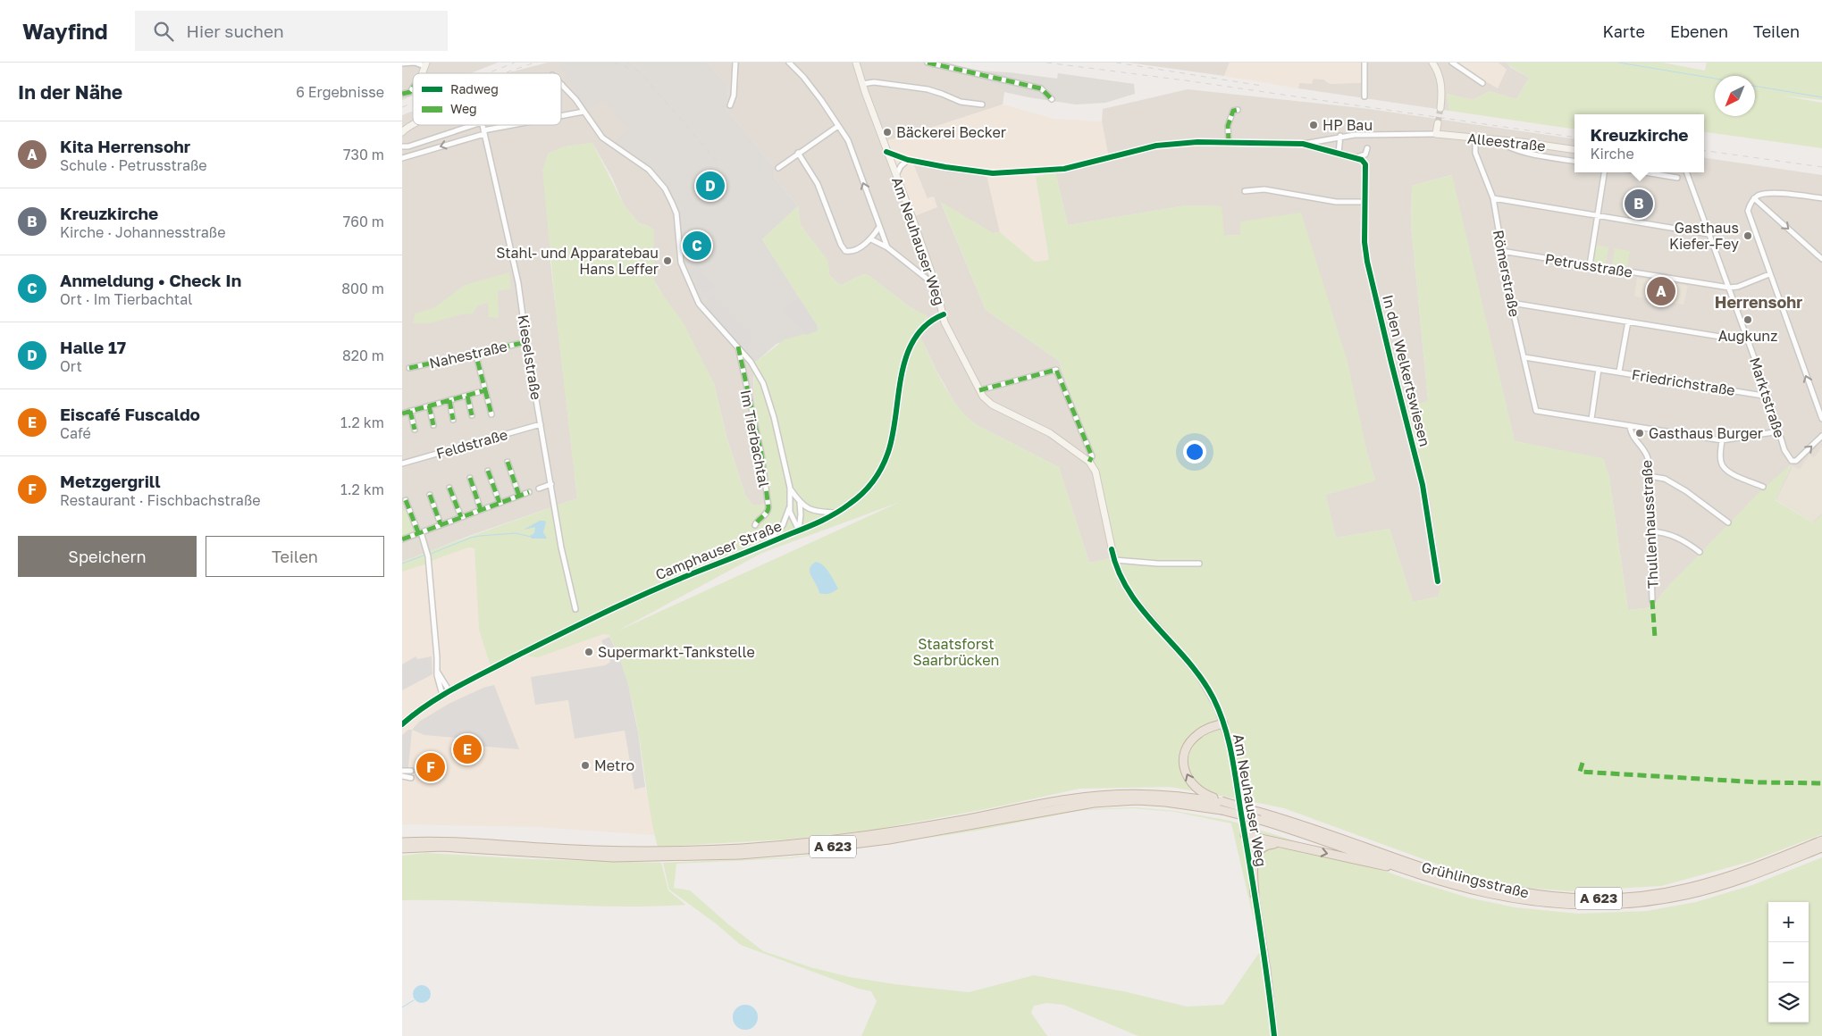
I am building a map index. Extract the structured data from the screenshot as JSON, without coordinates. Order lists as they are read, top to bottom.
{
  "streets": {
    "highway": ["A 623", "Grühlingsstraße"],
    "street": [
      "Alleestraße",
      "Am Neuhauser Weg",
      "Petrusstraße",
      "Römerstraße",
      "Nahestraße",
      "Kieselstraße",
      "In den Welkertswiesen",
      "Friedrichstraße",
      "Marktstraße",
      "Im Tierbachtal",
      "Feldstraße",
      "Thullenhausstraße",
      "Camphauser Straße"
    ]
  },
  "crossings": [
    ["Alleestraße", "Römerstraße"],
    ["Am Neuhauser Weg", "Camphauser Straße"],
    ["Petrusstraße", "Römerstraße"],
    ["Petrusstraße", "Marktstraße"],
    ["Römerstraße", "Friedrichstraße"],
    ["Nahestraße", "Kieselstraße"],
    ["Kieselstraße", "Feldstraße"],
    ["Friedrichstraße", "Marktstraße"],
    ["Im Tierbachtal", "Camphauser Straße"],
    ["A 623", "Grühlingsstraße"]
  ],
  "districts": ["Herrensohr"],
  "parks": ["Staatsforst Saarbrücken"],
  "places": [
    "HP Bau",
    "Bäckerei Becker",
    "Gasthaus Kiefer-Fey",
    "Stahl- und Apparatebau Hans Leffer",
    "Augkunz",
    "Gasthaus Burger",
    "Supermarkt-Tankstelle",
    "Metro"
  ],
  "legend": ["Radweg", "Weg"],
  "north": "bottom left",
  "page": {
    "header": "Wayfind",
    "search": "Hier suchen",
    "nav": ["Karte", "Ebenen", "Teilen"],
    "heading": ["In der Nähe", "6 Ergebnisse"],
    "popup": ["Kreuzkirche", "Kirche"],
    "list": [
      {
        "mark": "A",
        "name": "Kita Herrensohr",
        "note": "Schule · Petrusstraße",
        "value": "730 m"
      },
      {
        "mark": "B",
        "name": "Kreuzkirche",
        "note": "Kirche · Johannesstraße",
        "value": "760 m"
      },
      {
        "mark": "C",
        "name": "Anmeldung • Check In",
        "note": "Ort · Im Tierbachtal",
        "value": "800 m"
      },
      {
        "mark": "D",
        "name": "Halle 17",
        "note": "Ort",
        "value": "820 m"
      },
      {
        "mark": "E",
        "name": "Eiscafé Fuscaldo",
        "note": "Café",
        "value": "1.2 km"
      },
      {
        "mark": "F",
        "name": "Metzgergrill",
        "note": "Restaurant · Fischbachstraße",
        "value": "1.2 km"
      }
    ],
    "pins": [
      "D",
      "B",
      "C",
      "A",
      "E",
      "F"
    ],
    "buttons": ["Speichern", "Teilen"],
    "map_buttons": ["+", "−"]
  }
}
